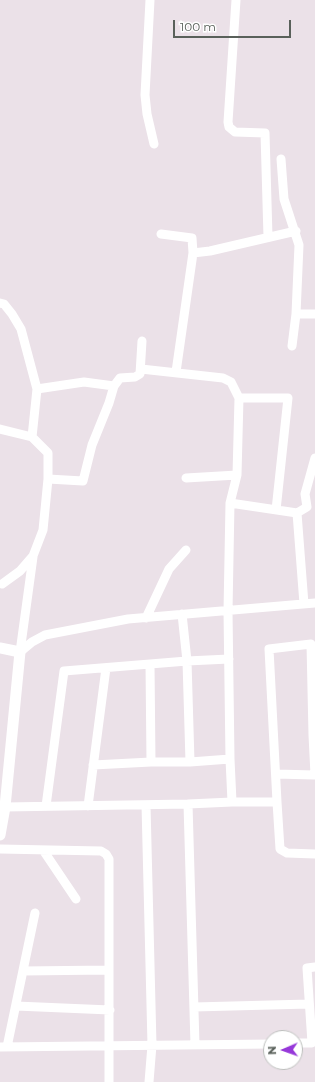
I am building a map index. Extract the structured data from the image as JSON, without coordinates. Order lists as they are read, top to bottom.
{
  "scale_bar": "100 m",
  "north": "left"
}
